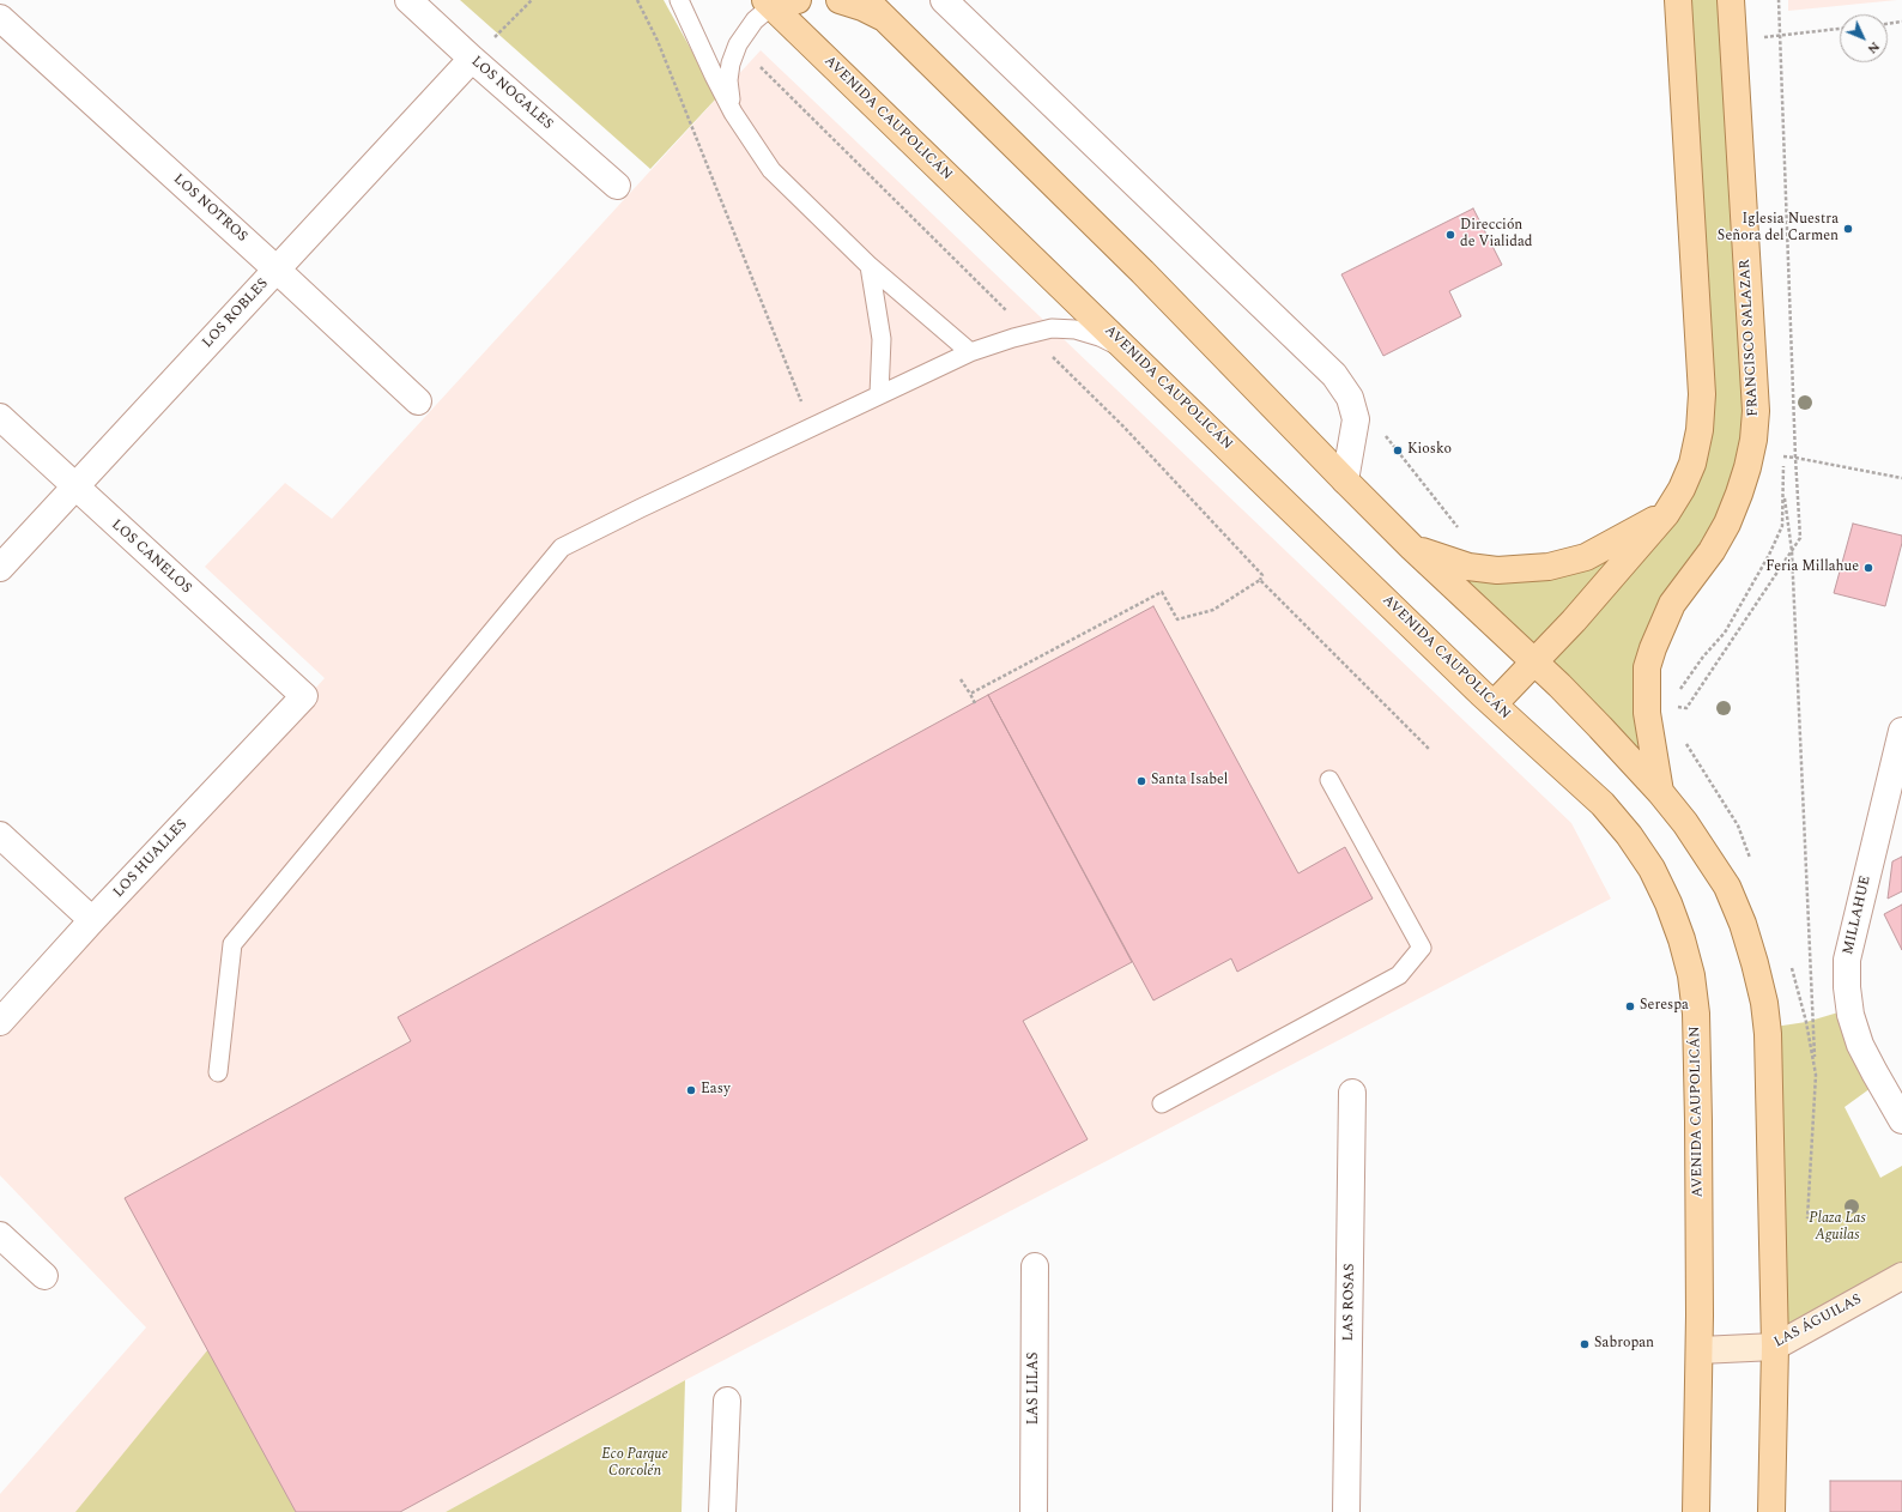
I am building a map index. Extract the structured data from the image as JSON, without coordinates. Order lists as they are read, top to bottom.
{
  "streets": {
    "main road": ["AVENIDA CAUPOLICÁN", "FRANCISCO SALAZAR", "LAS ÁGUILAS"],
    "street": [
      "LOS NOGALES",
      "LOS NOTROS",
      "LOS ROBLES",
      "LOS CANELOS",
      "LOS HUALLES",
      "MILLAHUE",
      "LAS ROSAS",
      "LAS LILAS"
    ]
  },
  "crossings": [
    ["LOS NOGALES", "LOS ROBLES"],
    ["AVENIDA CAUPOLICÁN", "LAS ÁGUILAS"],
    ["LOS NOTROS", "LOS ROBLES"],
    ["LOS ROBLES", "LOS CANELOS"],
    ["LOS CANELOS", "LOS HUALLES"]
  ],
  "parks": ["Plaza Las Aguilas", "Eco Parque Corcolén"],
  "places": [
    "Iglesia Nuestra Señora del Carmen",
    "Dirección de Vialidad",
    "Kiosko",
    "Feria Millahue",
    "Santa Isabel",
    "Serespa",
    "Easy",
    "Sabropan"
  ],
  "north": "bottom right"
}
